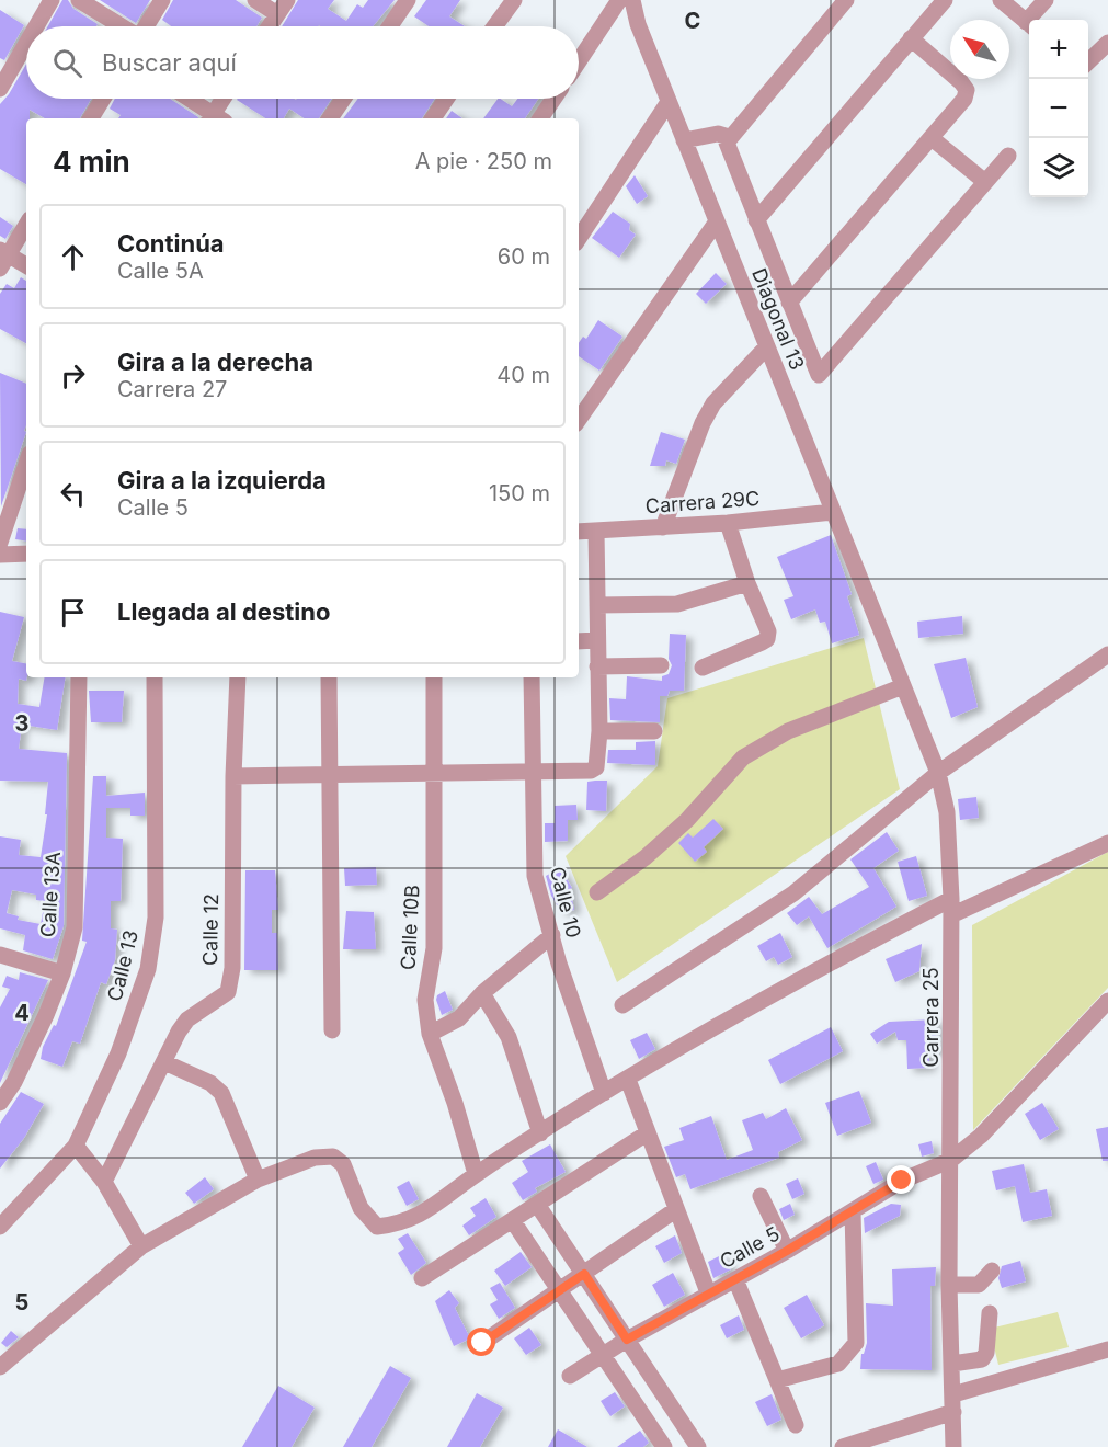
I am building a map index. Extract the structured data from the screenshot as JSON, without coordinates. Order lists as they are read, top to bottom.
{
  "streets": {
    "street": [
      "Diagonal 13",
      "Carrera 29C",
      "Calle 13A",
      "Calle 10",
      "Calle 10B",
      "Calle 12",
      "Calle 13",
      "Carrera 25",
      "Calle 5"
    ]
  },
  "crossings": [
    ["Diagonal 13", "Carrera 29C"],
    ["Diagonal 13", "Carrera 25"],
    ["Carrera 25", "Calle 5"]
  ],
  "north": "top left",
  "page": {
    "map_buttons": ["+", "−"],
    "search": "Buscar aquí",
    "heading": ["4 min", "A pie · 250 m"],
    "list": [
      ["Continúa", "Calle 5A", "60 m"],
      ["Gira a la derecha", "Carrera 27", "40 m"],
      ["Gira a la izquierda", "Calle 5", "150 m"],
      "Llegada al destino"
    ]
  },
  "grid": {
    "columns": ["C"],
    "rows": ["3", "4", "5"]
  }
}
